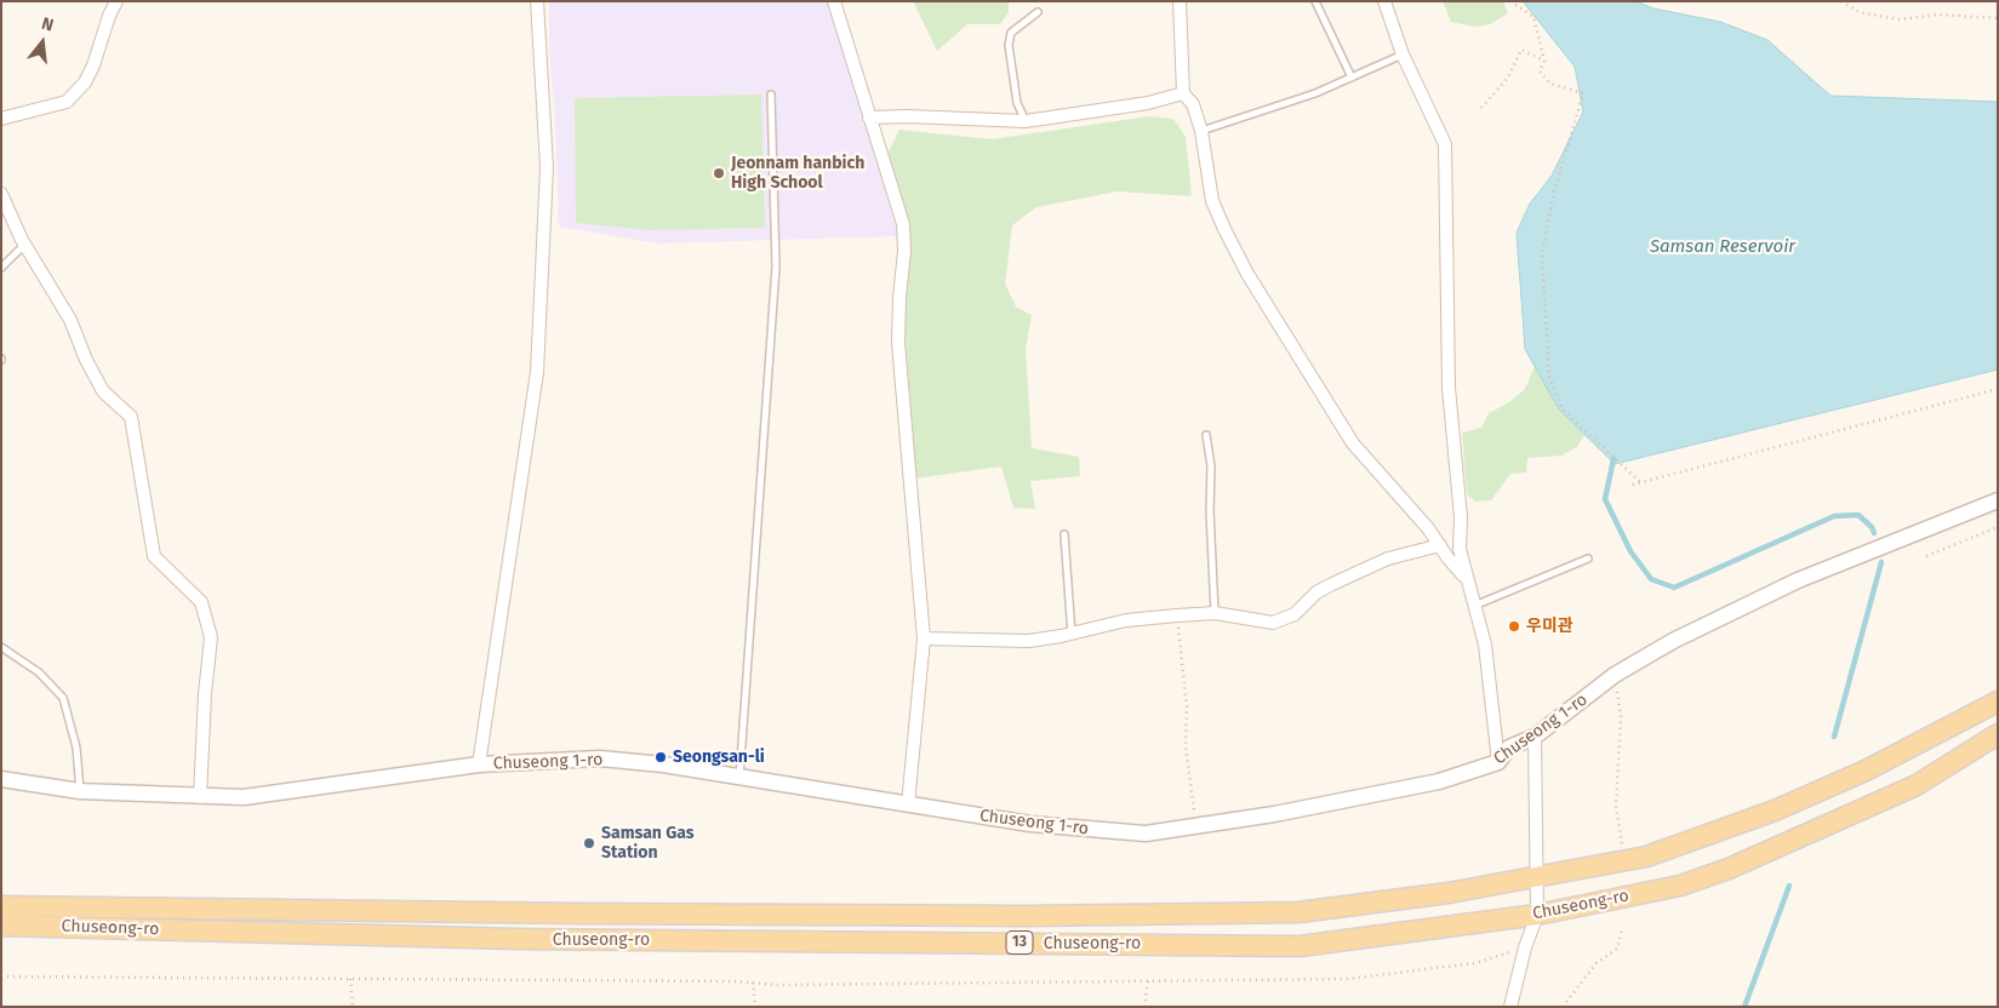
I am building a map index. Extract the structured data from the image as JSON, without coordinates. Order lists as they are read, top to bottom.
{
  "streets": {
    "main road": ["Chuseong-ro", "13"],
    "street": ["Chuseong 1-ro"]
  },
  "water": ["Samsan Reservoir"],
  "places": [
    "Jeonnam hanbich High School",
    "우미관",
    "Seongsan-li",
    "Samsan Gas Station"
  ],
  "north": "top"
}
